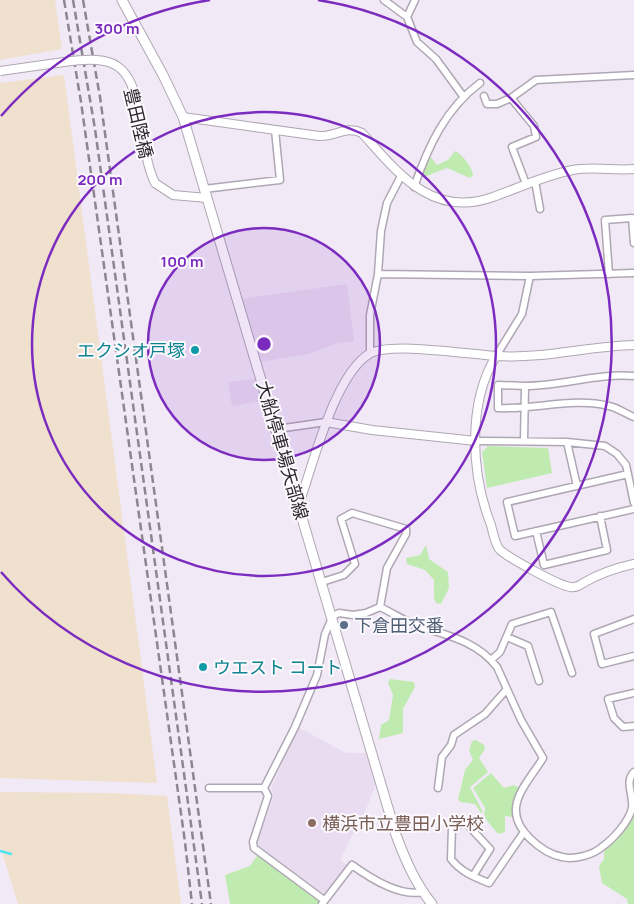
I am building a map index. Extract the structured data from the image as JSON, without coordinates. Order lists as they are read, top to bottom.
{
  "streets": {
    "main road": ["大船停車場矢部線"],
    "street": ["豊田陸橋"]
  },
  "crossings": [
    ["豊田陸橋", "大船停車場矢部線"]
  ],
  "places": [
    "エクシオ戸塚",
    "下倉田交番",
    "ウエスト コート",
    "横浜市立豊田小学校"
  ],
  "rings": ["300 m", "200 m", "100 m"]
}
